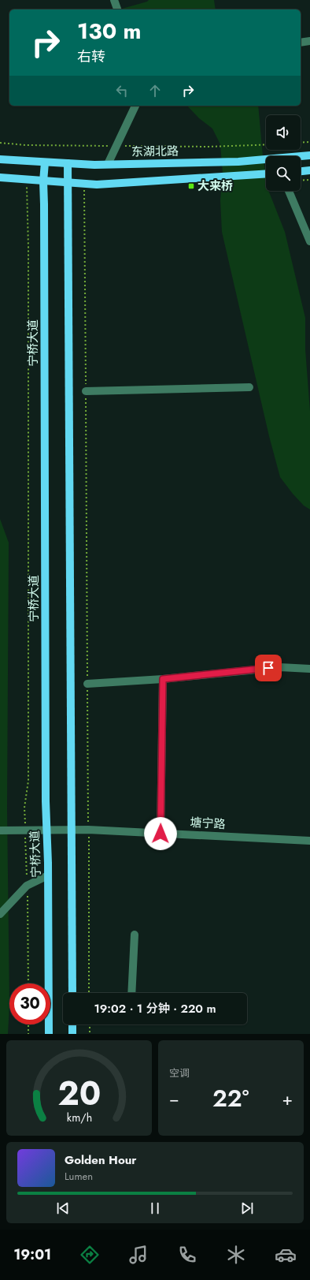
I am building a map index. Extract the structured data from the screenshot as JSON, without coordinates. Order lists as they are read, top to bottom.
{
  "streets": {
    "main road": ["东湖北路", "宁桥大道"],
    "street": ["塘宁路"]
  },
  "crossings": [
    ["东湖北路", "宁桥大道"],
    ["宁桥大道", "塘宁路"]
  ],
  "places": {
    "transit": ["大来桥"]
  },
  "page": {
    "turn": ["130 m", "右转"],
    "limit": "30",
    "trip": "19:02 · 1 分钟 · 220 m",
    "tile": "空调",
    "heat": ["−", "22°", "+"],
    "song": ["Golden Hour", "Lumen"],
    "tabs": "19:01",
    "gauge": ["20", "km/h"]
  }
}
